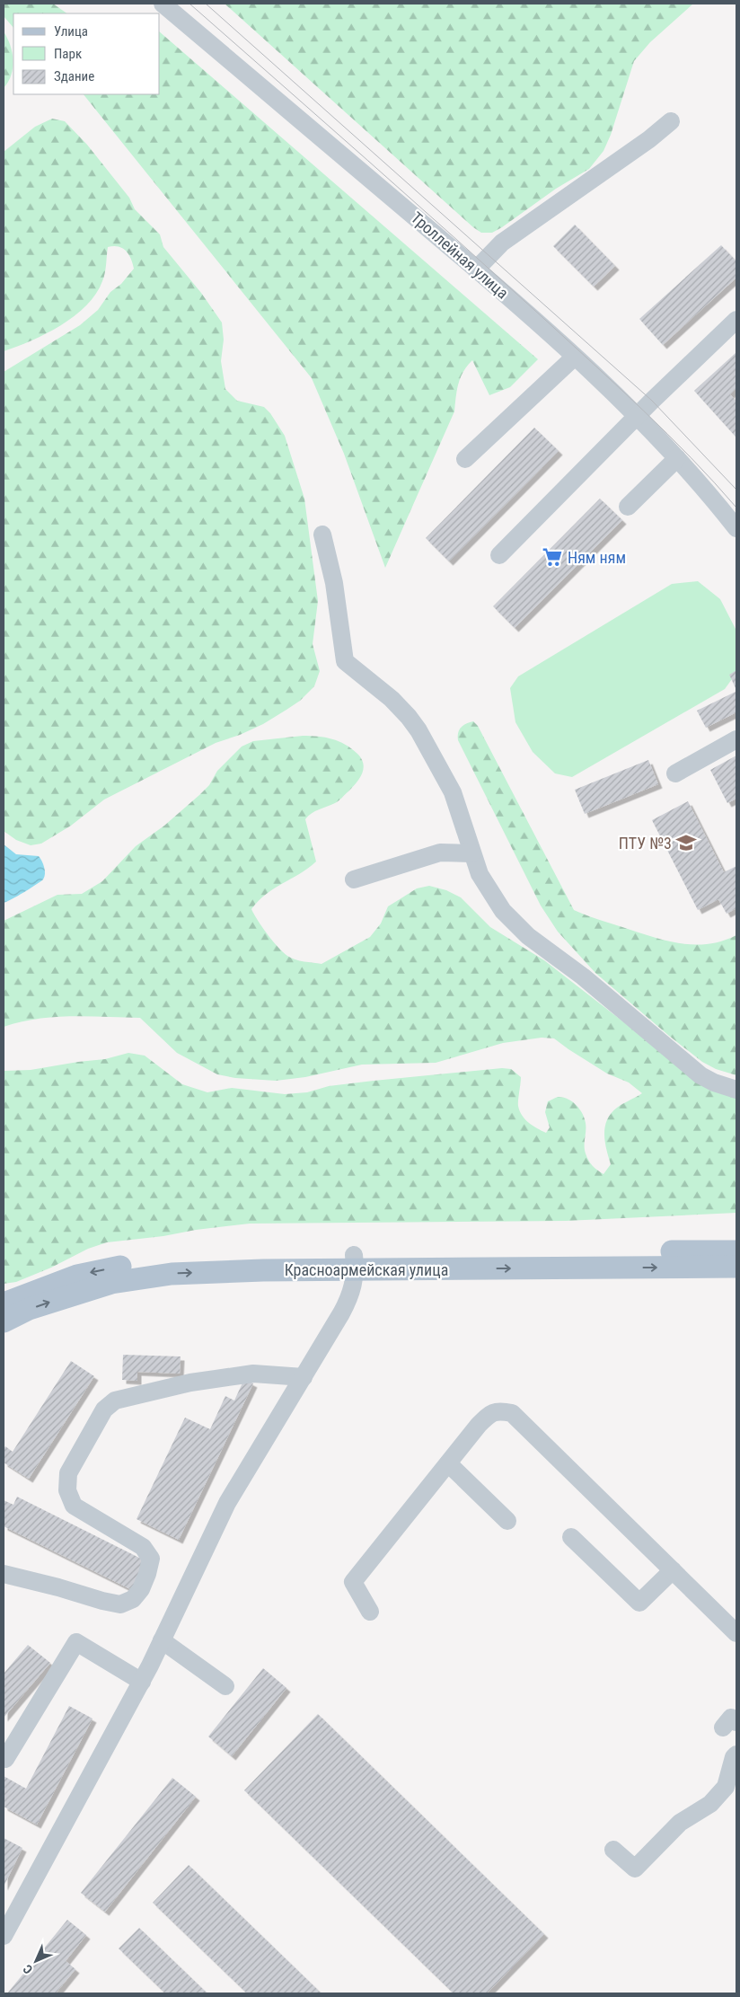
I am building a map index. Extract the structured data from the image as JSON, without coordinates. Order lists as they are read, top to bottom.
{
  "streets": {
    "main road": ["Красноармейская улица"],
    "street": ["Троллейная улица"]
  },
  "places": {
    "supermarket": ["Ням ням"],
    "school or university": ["ПТУ №3"]
  },
  "legend": ["Улица", "Парк", "Здание"],
  "north": "bottom left"
}
